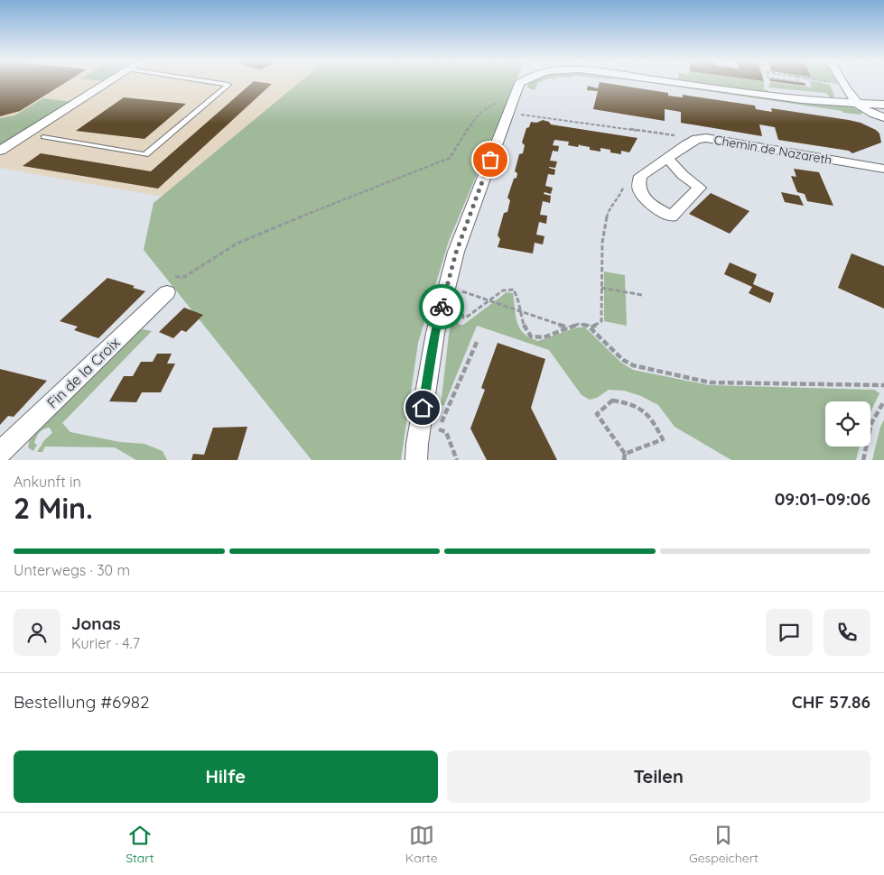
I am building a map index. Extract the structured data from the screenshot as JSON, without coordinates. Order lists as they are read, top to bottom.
{
  "streets": {
    "street": ["Chemin de Nazareth", "Fin de la Croix"]
  },
  "page": {
    "heading": ["2 Min.", "Ankunft in", "09:01–09:06"],
    "panel": [
      "Jonas",
      "Kurier · 4.7",
      "Bestellung #6982",
      "CHF 57.86"
    ],
    "bar": "Unterwegs · 30 m",
    "buttons": ["Hilfe", "Teilen"],
    "tabs": ["Start", "Karte", "Gespeichert"]
  }
}
